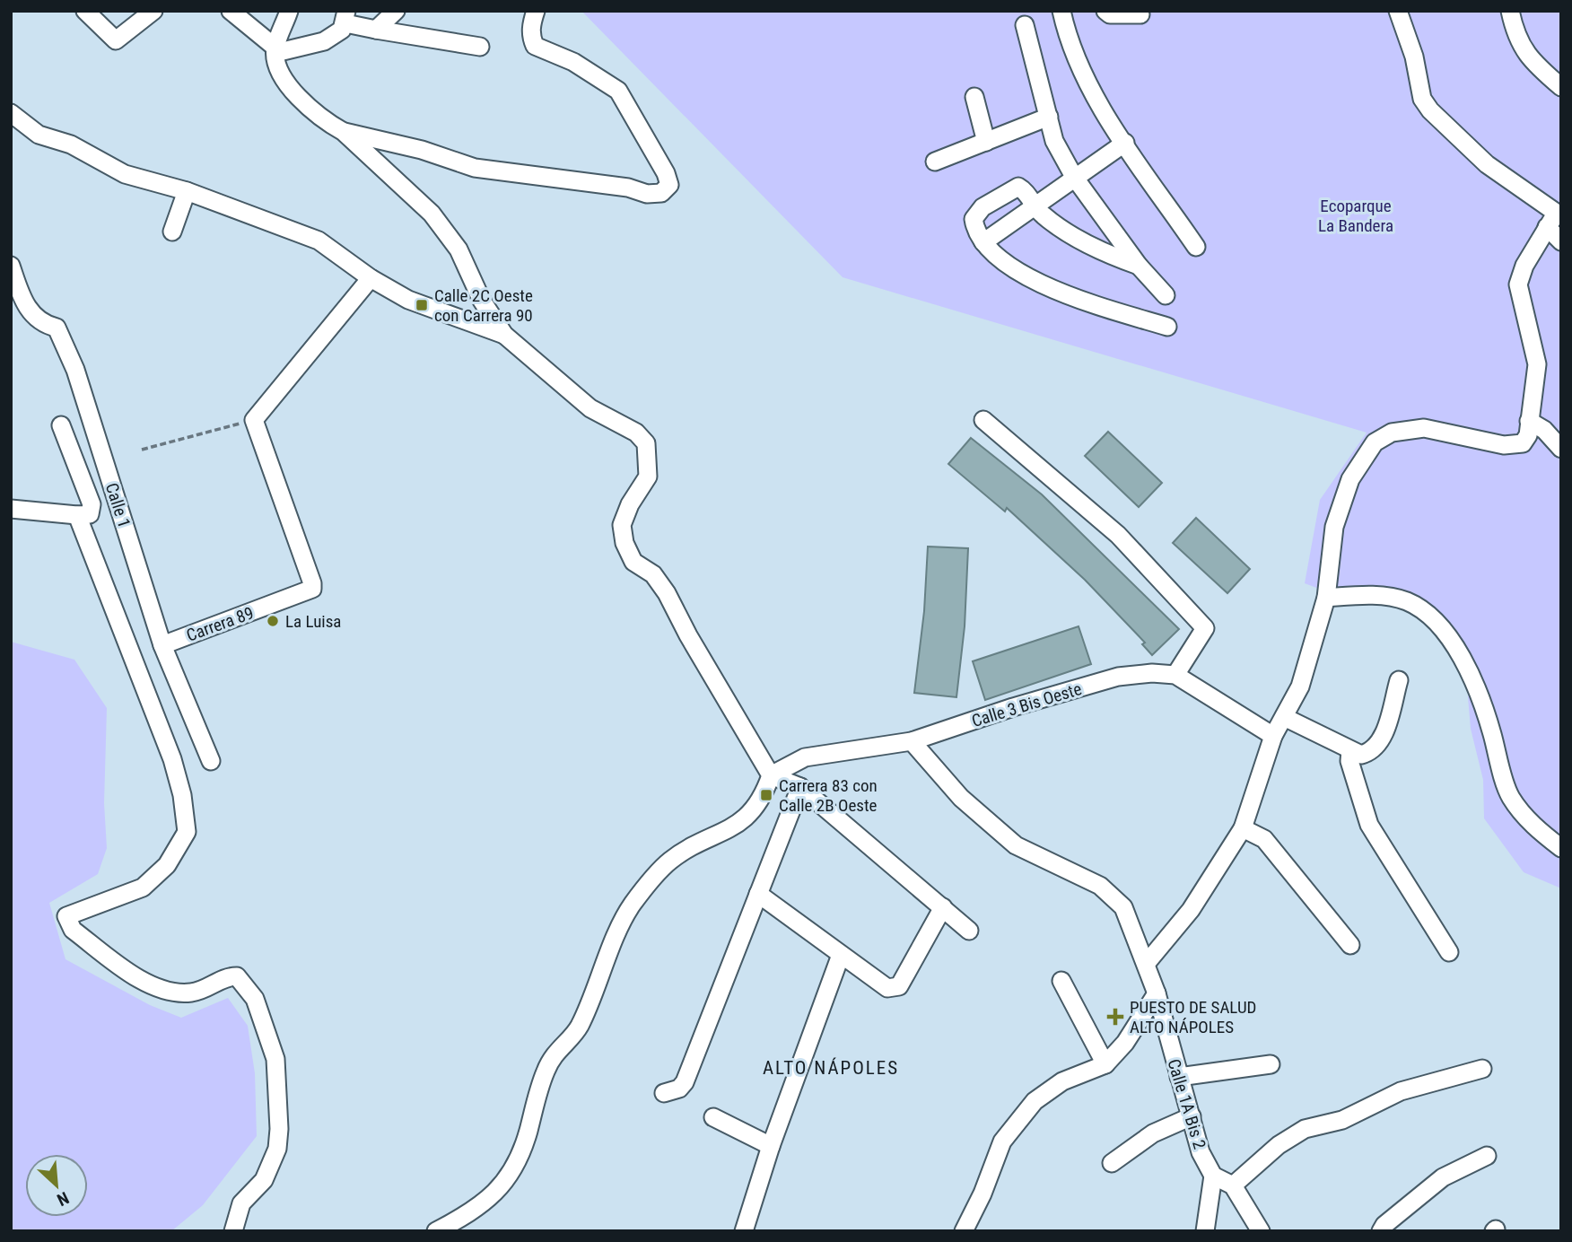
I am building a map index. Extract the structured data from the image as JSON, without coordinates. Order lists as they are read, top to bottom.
{
  "streets": {
    "street": [
      "Calle 1",
      "Carrera 89",
      "Calle 3 Bis Oeste",
      "Calle 1A Bis 2"
    ]
  },
  "crossings": [
    ["Calle 1", "Carrera 89"],
    ["Calle 3 Bis Oeste", "Calle 1A Bis 2"]
  ],
  "districts": ["ALTO NÁPOLES"],
  "parks": ["Ecoparque La Bandera"],
  "places": {
    "transit": ["Calle 2C Oeste con Carrera 90", "Carrera 83 con Calle 2B Oeste"],
    "other": ["La Luisa"],
    "health": ["PUESTO DE SALUD ALTO NÁPOLES"]
  },
  "north": "bottom right"
}
